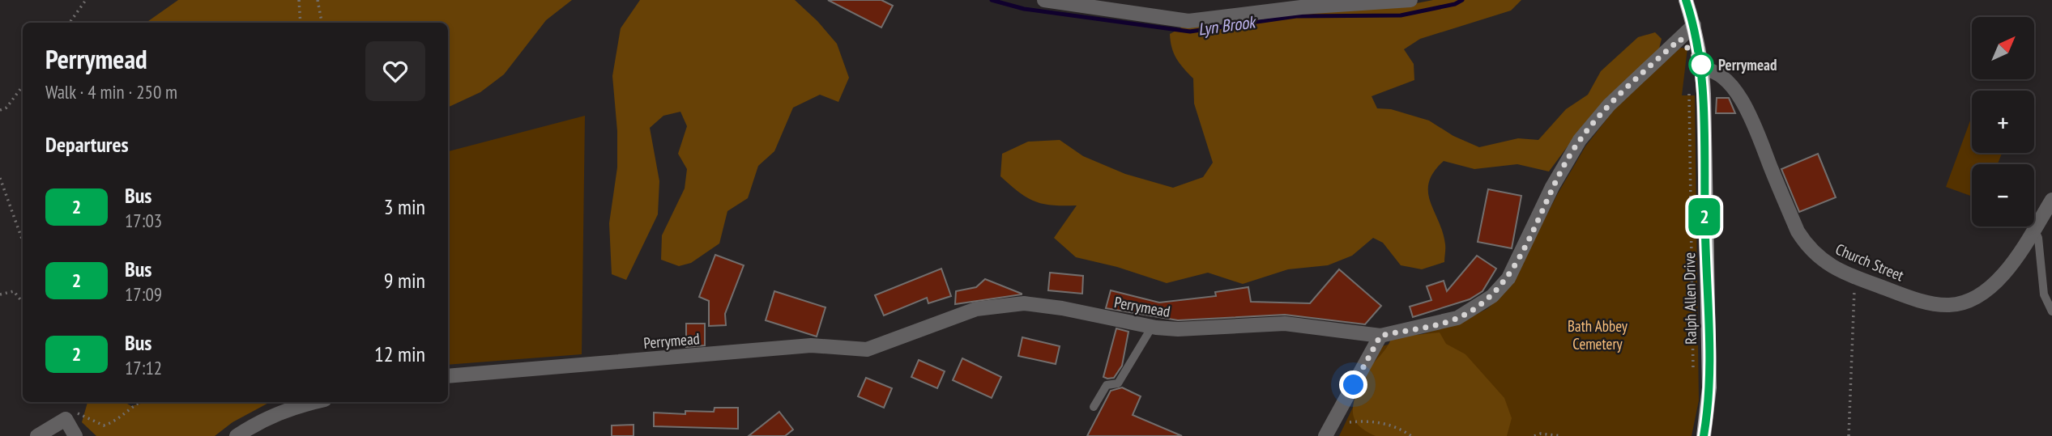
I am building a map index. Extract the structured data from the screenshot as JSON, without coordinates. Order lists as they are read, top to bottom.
{
  "streets": {
    "main road": ["Ralph Allen Drive"],
    "street": ["Church Street", "Perrymead"]
  },
  "crossings": [
    ["Church Street", "Ralph Allen Drive"],
    ["Ralph Allen Drive", "Perrymead"]
  ],
  "water": ["Lyn Brook"],
  "parks": ["Bath Abbey Cemetery"],
  "places": ["Perrymead"],
  "lines": ["bus line 2"],
  "north": "top right",
  "page": {
    "on_map": "2",
    "map_buttons": ["+", "−"],
    "heading": [
      ["Perrymead", "Walk · 4 min · 250 m"],
      "Departures"
    ],
    "list": [
      {
        "mark": "2",
        "name": "Bus",
        "note": "17:03",
        "value": "3 min"
      },
      {
        "mark": "2",
        "name": "Bus",
        "note": "17:09",
        "value": "9 min"
      },
      {
        "mark": "2",
        "name": "Bus",
        "note": "17:12",
        "value": "12 min"
      }
    ]
  }
}
